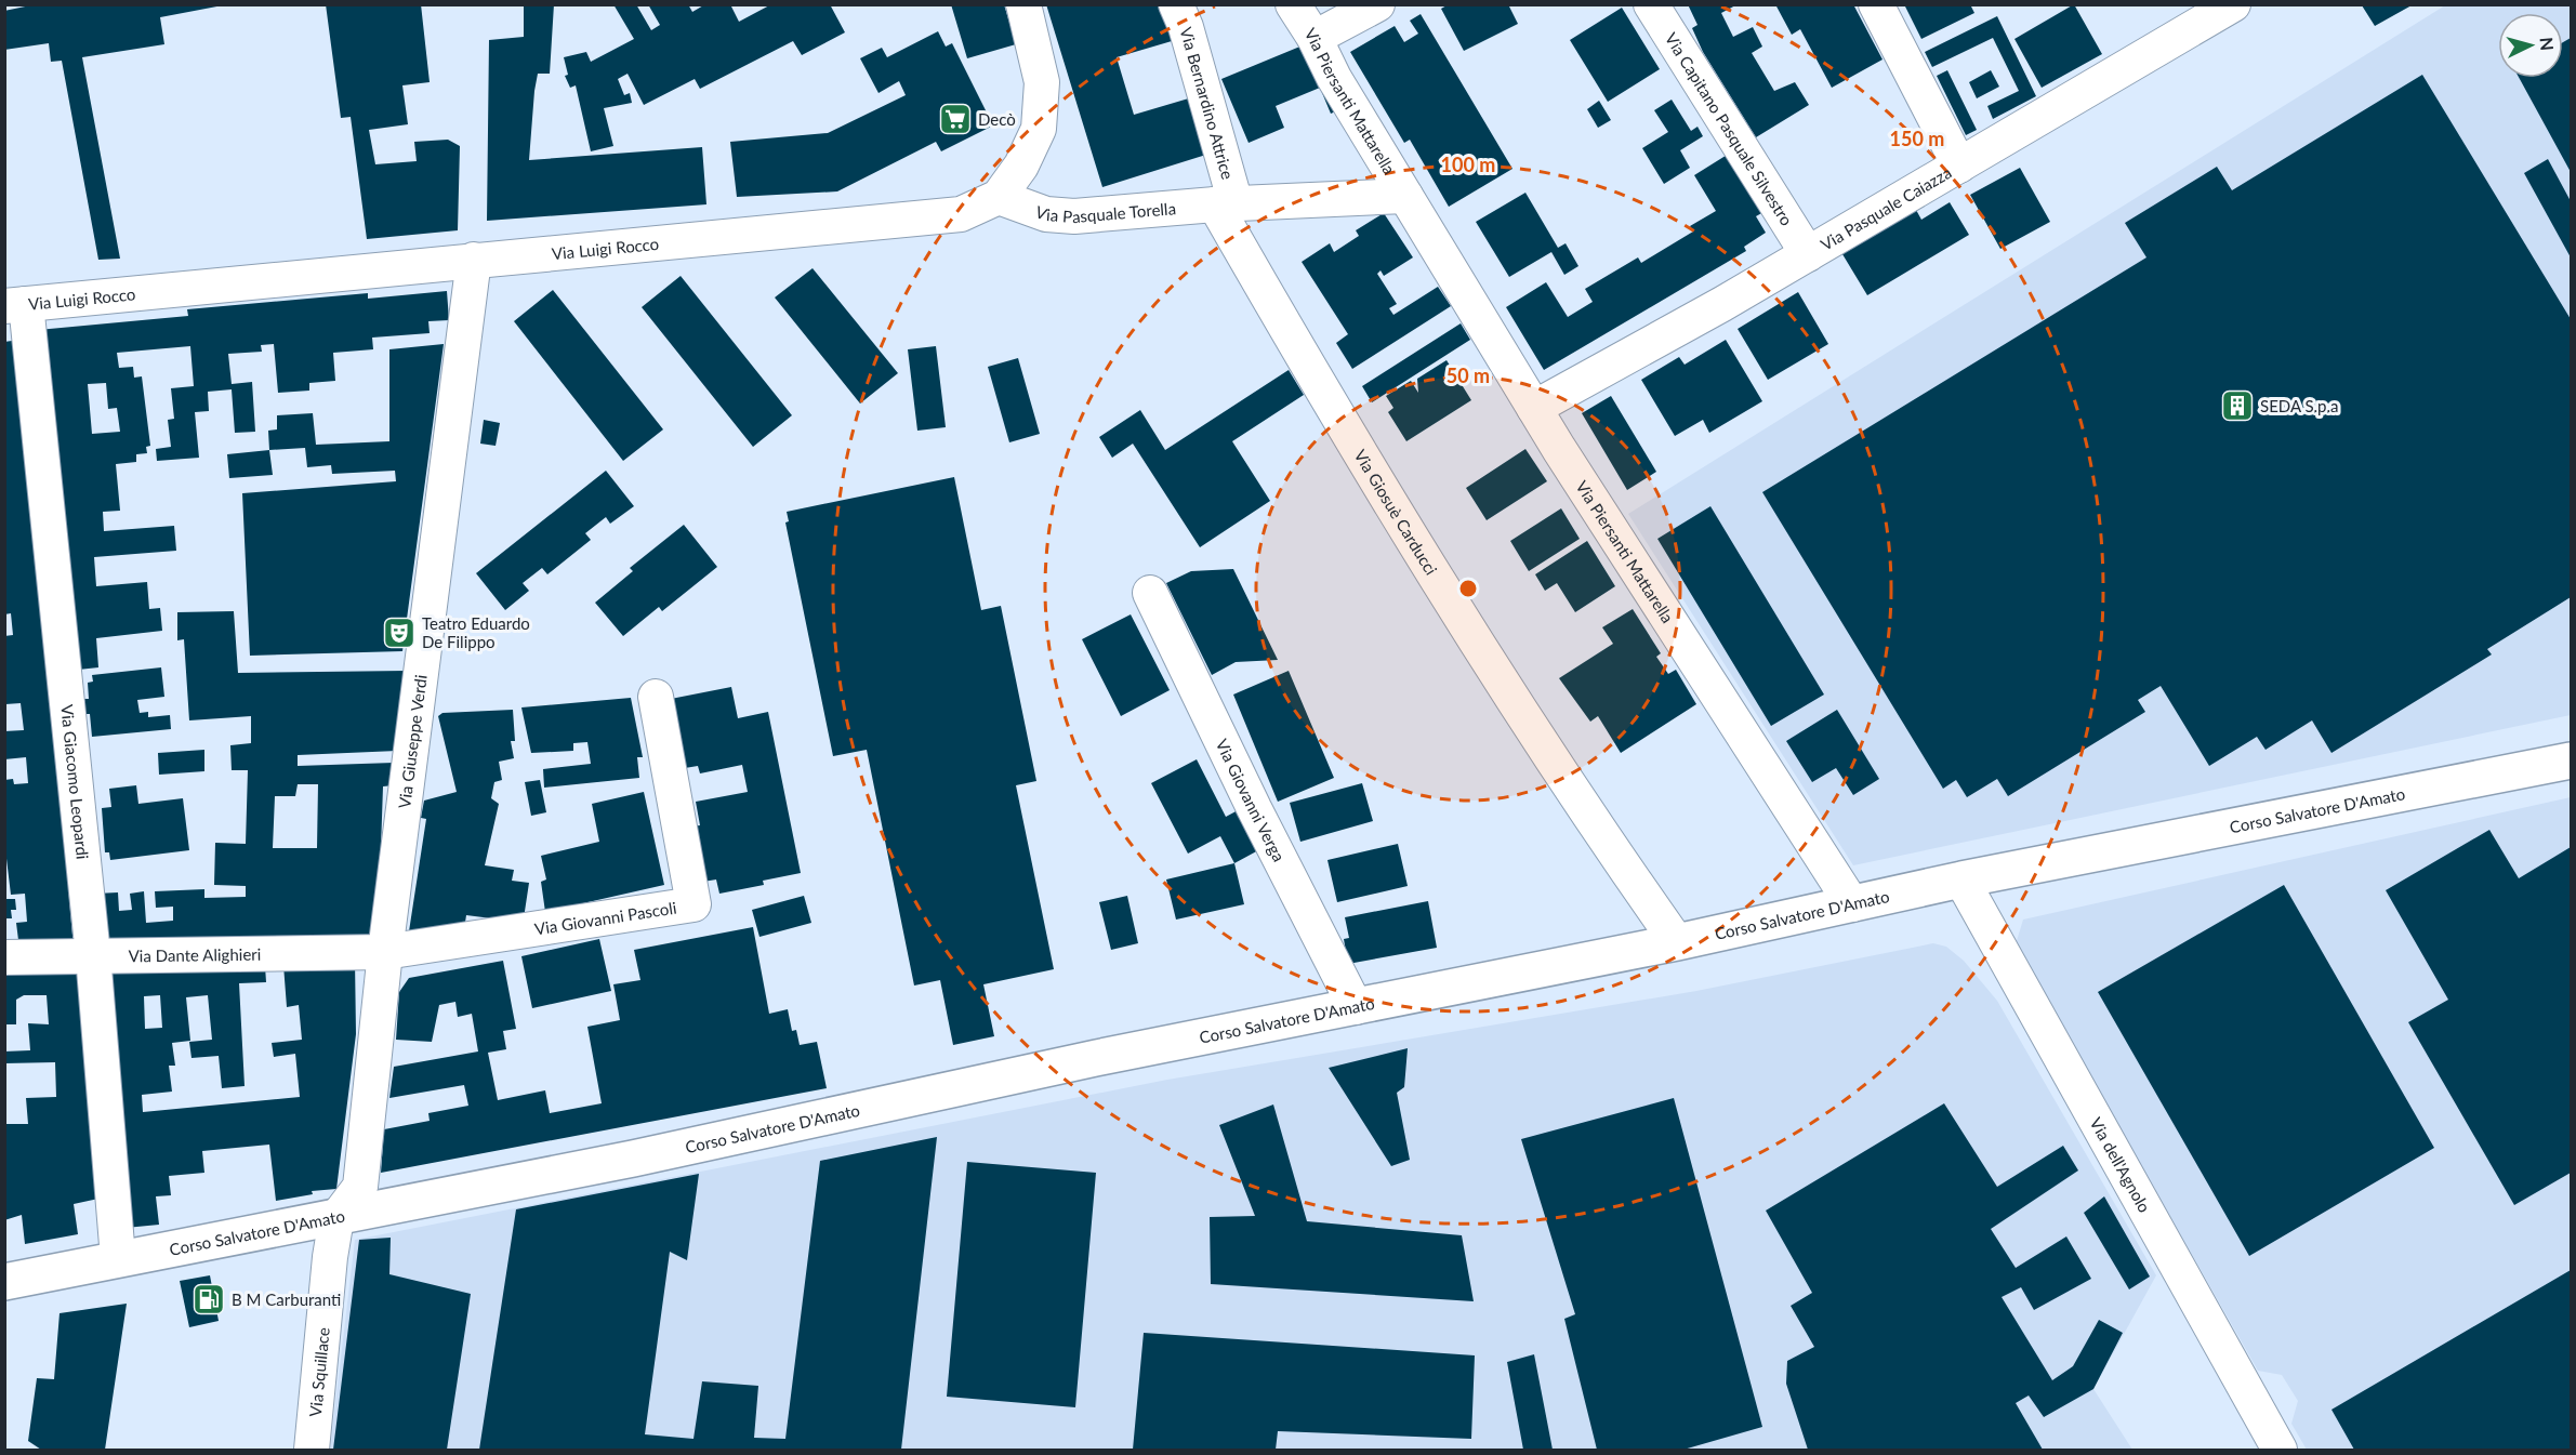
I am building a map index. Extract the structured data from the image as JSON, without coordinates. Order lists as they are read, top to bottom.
{
  "streets": {
    "street": [
      "Via Piersanti Mattarella",
      "Via Bernardino Attrice",
      "Via Capitano Pasquale Silvestro",
      "Via Pasquale Torella",
      "Via Pasquale Caiazza",
      "Via Luigi Rocco",
      "Via Giosuè Carducci",
      "Via Giuseppe Verdi",
      "Via Giacomo Leopardi",
      "Via Giovanni Verga",
      "Corso Salvatore D'Amato",
      "Via Giovanni Pascoli",
      "Via Dante Alighieri",
      "Via dell'Agnolo",
      "Via Squillace"
    ]
  },
  "crossings": [
    ["Via Piersanti Mattarella", "Via Bernardino Attrice"],
    ["Via Piersanti Mattarella", "Via Pasquale Torella"],
    ["Via Piersanti Mattarella", "Via Pasquale Caiazza"],
    ["Via Piersanti Mattarella", "Via Giosuè Carducci"],
    ["Via Piersanti Mattarella", "Corso Salvatore D'Amato"],
    ["Via Bernardino Attrice", "Via Pasquale Torella"],
    ["Via Bernardino Attrice", "Via Giosuè Carducci"],
    ["Via Capitano Pasquale Silvestro", "Via Pasquale Caiazza"],
    ["Via Pasquale Torella", "Via Luigi Rocco"],
    ["Via Pasquale Torella", "Via Giosuè Carducci"],
    ["Via Luigi Rocco", "Via Giuseppe Verdi"],
    ["Via Luigi Rocco", "Via Giacomo Leopardi"],
    ["Via Giosuè Carducci", "Corso Salvatore D'Amato"],
    ["Via Giuseppe Verdi", "Corso Salvatore D'Amato"],
    ["Via Giuseppe Verdi", "Via Giovanni Pascoli"],
    ["Via Giuseppe Verdi", "Via Dante Alighieri"],
    ["Via Giuseppe Verdi", "Via Squillace"],
    ["Via Giacomo Leopardi", "Corso Salvatore D'Amato"],
    ["Via Giacomo Leopardi", "Via Dante Alighieri"],
    ["Via Giovanni Verga", "Corso Salvatore D'Amato"],
    ["Corso Salvatore D'Amato", "Via dell'Agnolo"],
    ["Corso Salvatore D'Amato", "Via Squillace"],
    ["Via Giovanni Pascoli", "Via Dante Alighieri"]
  ],
  "places": {
    "supermarket": ["Decò"],
    "building": ["SEDA S.p.a"],
    "theatre": ["Teatro Eduardo De Filippo"],
    "fuel station": ["B M Carburanti"]
  },
  "north": "right",
  "rings": ["150 m", "100 m", "50 m"]
}
